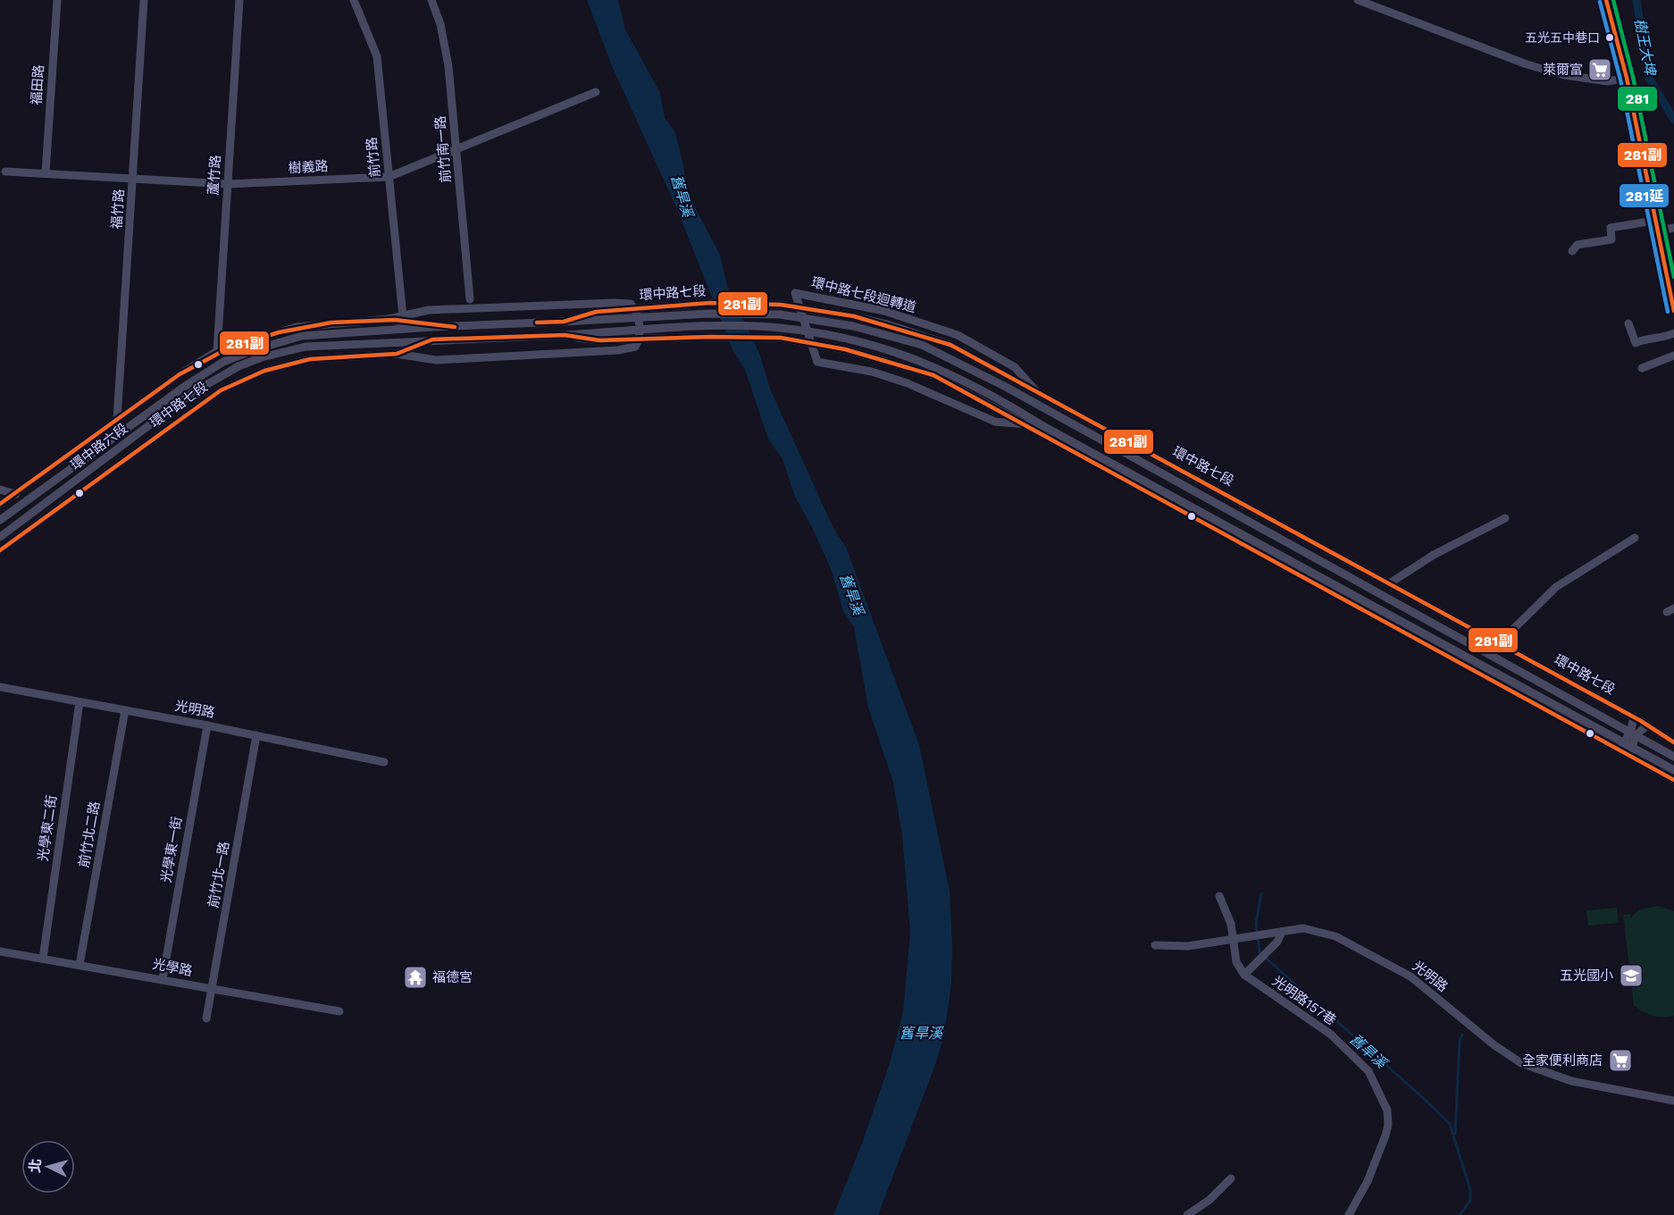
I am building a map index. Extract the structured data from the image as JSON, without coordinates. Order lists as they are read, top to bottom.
{
  "streets": {
    "street": [
      "福田路",
      "前竹南一路",
      "前竹路",
      "樹義路",
      "蘆竹路",
      "福竹路",
      "環中路七段",
      "環中路七段迴轉道",
      "環中路六段",
      "光明路",
      "光學東二街",
      "前竹北二路",
      "光學東一街",
      "前竹北一路",
      "光學路",
      "光明路157巷"
    ]
  },
  "crossings": [
    ["福田路", "樹義路"],
    ["前竹南一路", "樹義路"],
    ["前竹路", "樹義路"],
    ["樹義路", "蘆竹路"],
    ["樹義路", "福竹路"],
    ["蘆竹路", "環中路六段"],
    ["福竹路", "環中路六段"],
    ["環中路七段", "環中路七段迴轉道"],
    ["環中路七段", "環中路六段"],
    ["光明路", "光學東二街"],
    ["光明路", "前竹北二路"],
    ["光明路", "光學東一街"],
    ["光明路", "前竹北一路"],
    ["光學東二街", "光學路"],
    ["前竹北二路", "光學路"],
    ["光學東一街", "光學路"],
    ["前竹北一路", "光學路"]
  ],
  "water": ["樹王大埤", "舊旱溪"],
  "places": {
    "other": ["五光五中巷口"],
    "supermarket": ["萊爾富", "全家便利商店"],
    "school or university": ["五光國小"],
    "temple": ["福德宮"]
  },
  "lines": ["transit line 281副", "transit line 281", "transit line 281延"],
  "north": "left"
}
